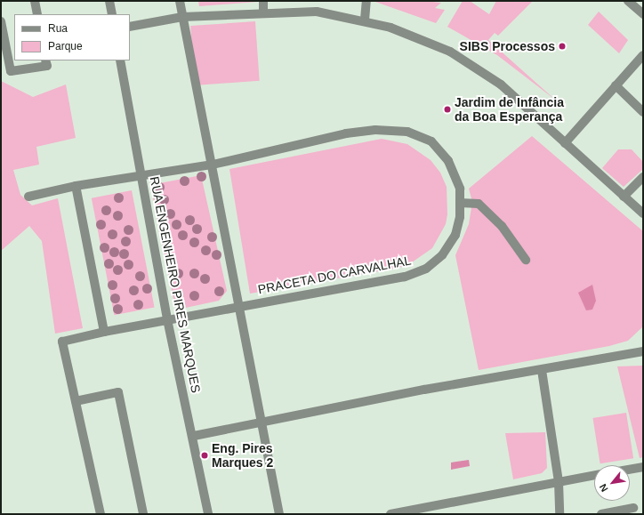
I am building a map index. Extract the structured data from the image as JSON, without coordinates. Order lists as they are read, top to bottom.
{
  "streets": {
    "street": ["PRACETA DO CARVALHAL", "RUA ENGENHEIRO PIRES MARQUES"]
  },
  "crossings": [
    ["PRACETA DO CARVALHAL", "RUA ENGENHEIRO PIRES MARQUES"]
  ],
  "places": ["SIBS Processos", "Jardim de Infância da Boa Esperança", "Eng. Pires Marques 2"],
  "legend": ["Rua", "Parque"],
  "north": "bottom left"
}
